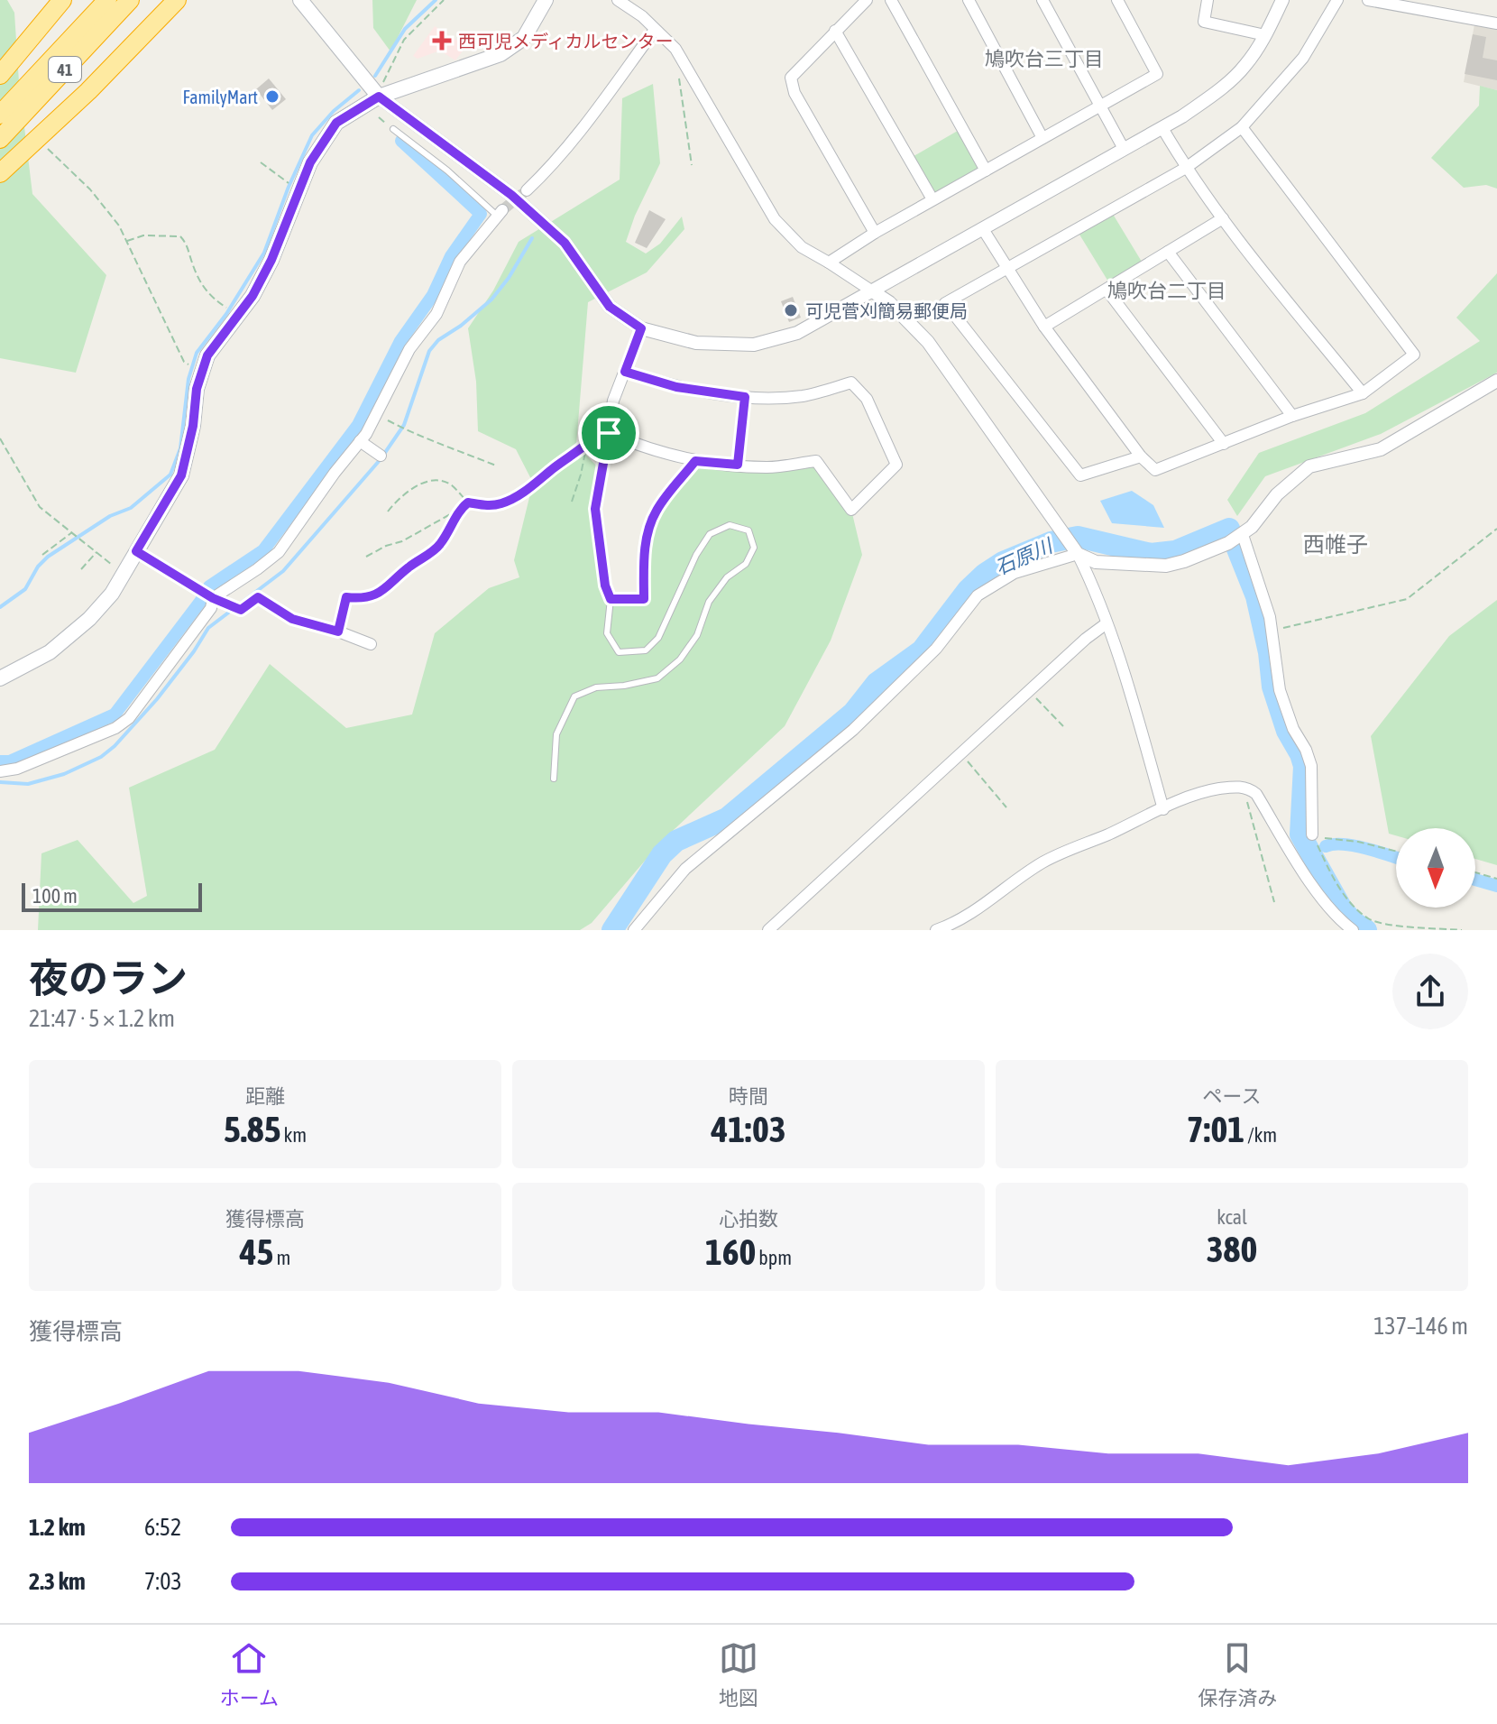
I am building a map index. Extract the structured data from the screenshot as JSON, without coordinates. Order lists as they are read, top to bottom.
{
  "streets": {
    "highway": ["41"]
  },
  "districts": ["鳩吹台三丁目", "鳩吹台二丁目", "西帷子"],
  "water": ["石原川"],
  "places": {
    "health": ["西可児メディカルセンター"],
    "other": ["FamilyMart", "可児菅刈簡易郵便局"]
  },
  "scale_bar": "100 m",
  "north": "bottom",
  "page": {
    "scale": "100 m",
    "heading": ["夜のラン", "21:47 · 5 × 1.2 km"],
    "stats": [
      ["距離", "5.85 km"],
      ["時間", "41:03"],
      ["ペース", "7:01 /km"],
      ["獲得標高", "45 m"],
      ["心拍数", "160 bpm"],
      ["kcal", "380"]
    ],
    "chart": ["獲得標高", "137–146 m"],
    "list": [
      {
        "name": "1.2 km",
        "note": "6:52"
      },
      {
        "name": "2.3 km",
        "note": "7:03"
      }
    ],
    "tabs": ["ホーム", "地図", "保存済み"]
  }
}
